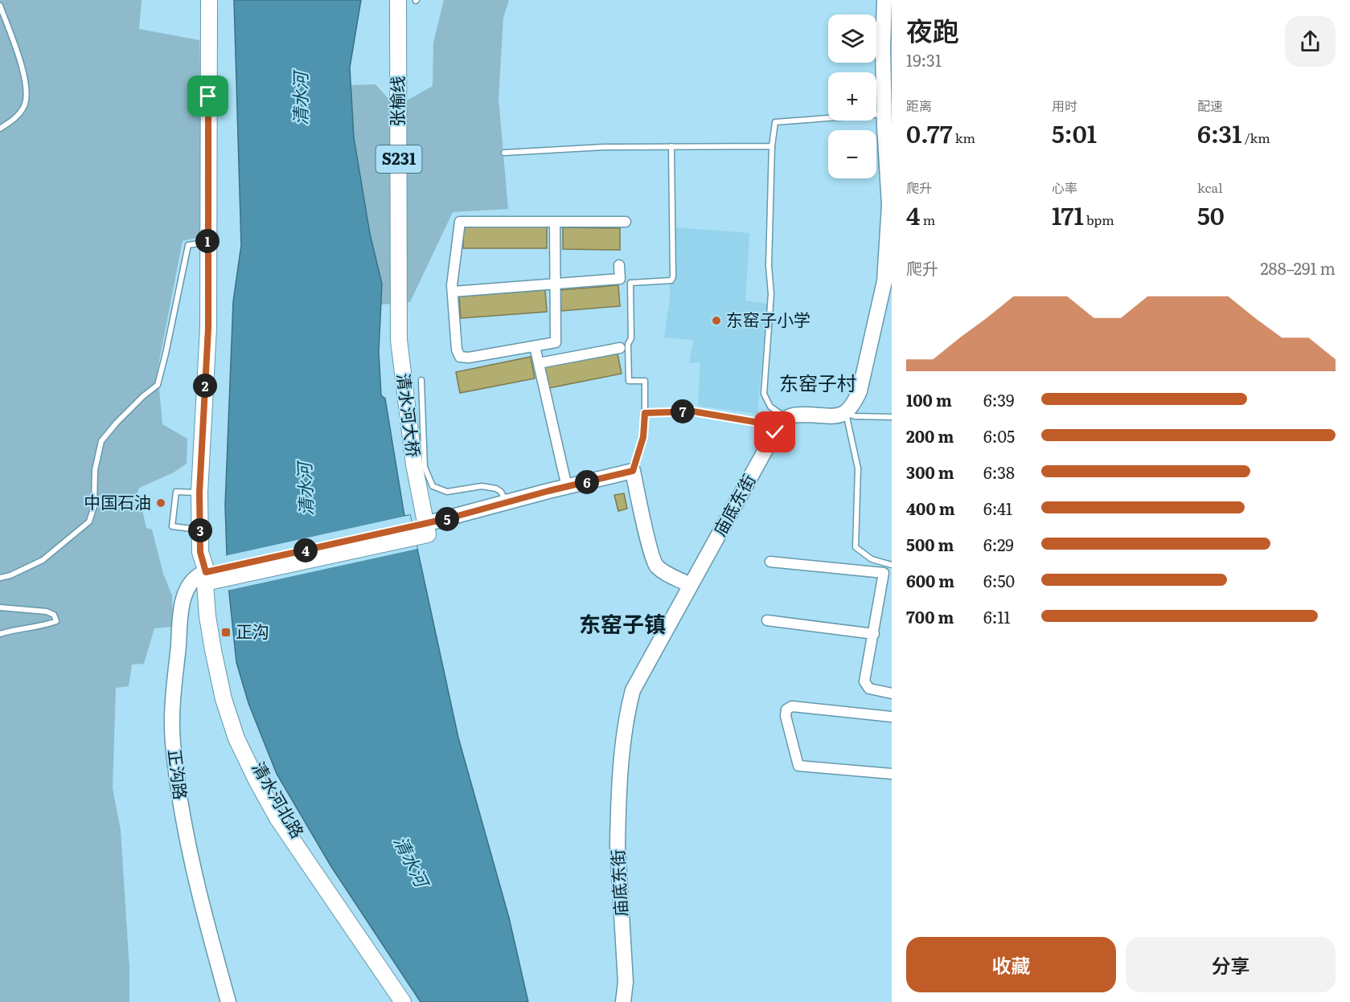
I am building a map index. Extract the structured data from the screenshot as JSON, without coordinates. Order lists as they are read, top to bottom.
{
  "streets": {
    "main road": [
      "张榆线",
      "S231",
      "清水河大桥",
      "清水河北路"
    ],
    "street": ["庙底东街", "正沟路"]
  },
  "crossings": [
    ["张榆线", "清水河大桥"],
    ["正沟路", "清水河北路"]
  ],
  "districts": ["东窑子村", "东窑子镇"],
  "water": ["清水河"],
  "places": {
    "other": ["东窑子小学", "中国石油"],
    "transit": ["正沟"]
  },
  "page": {
    "heading": ["夜跑", "19:31"],
    "map_buttons": ["+", "−"],
    "stats": [
      ["距离", "0.77 km"],
      ["用时", "5:01"],
      ["配速", "6:31 /km"],
      ["爬升", "4 m"],
      ["心率", "171 bpm"],
      ["kcal", "50"]
    ],
    "pins": [
      "1",
      "2",
      "7",
      "6",
      "5",
      "3",
      "4"
    ],
    "chart": ["爬升", "288–291 m"],
    "list": [
      {
        "name": "100 m",
        "note": "6:39"
      },
      {
        "name": "200 m",
        "note": "6:05"
      },
      {
        "name": "300 m",
        "note": "6:38"
      },
      {
        "name": "400 m",
        "note": "6:41"
      },
      {
        "name": "500 m",
        "note": "6:29"
      },
      {
        "name": "600 m",
        "note": "6:50"
      },
      {
        "name": "700 m",
        "note": "6:11"
      }
    ],
    "buttons": ["收藏", "分享"]
  }
}
